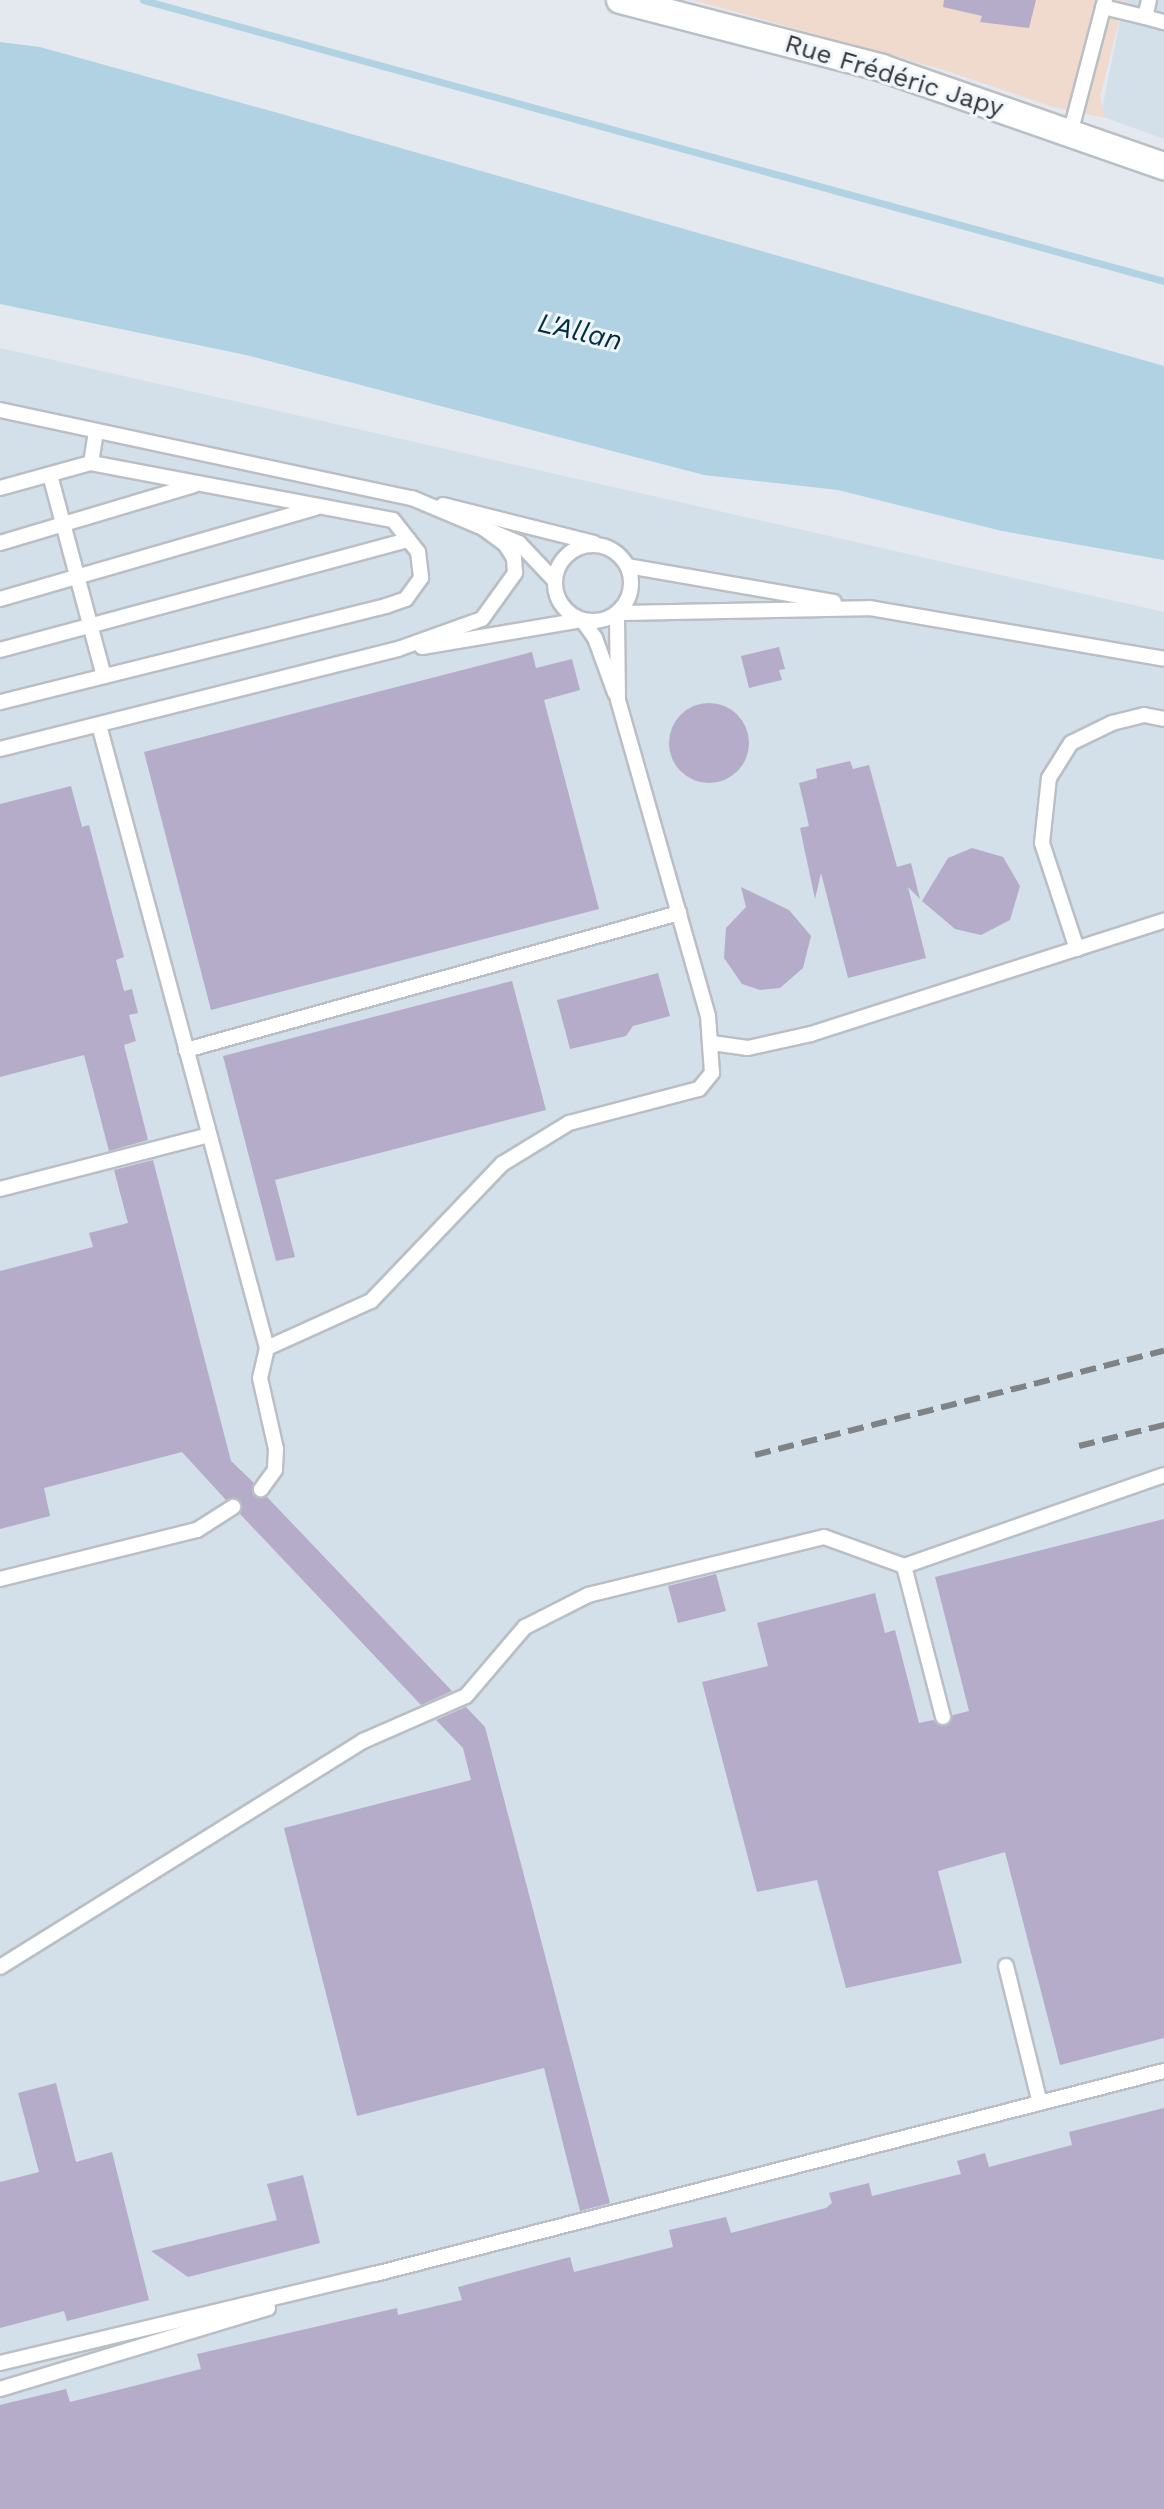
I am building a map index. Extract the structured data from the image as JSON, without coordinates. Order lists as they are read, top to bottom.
{
  "streets": {
    "street": ["Rue Frédéric Japy"]
  },
  "water": ["L'Allan"]
}
